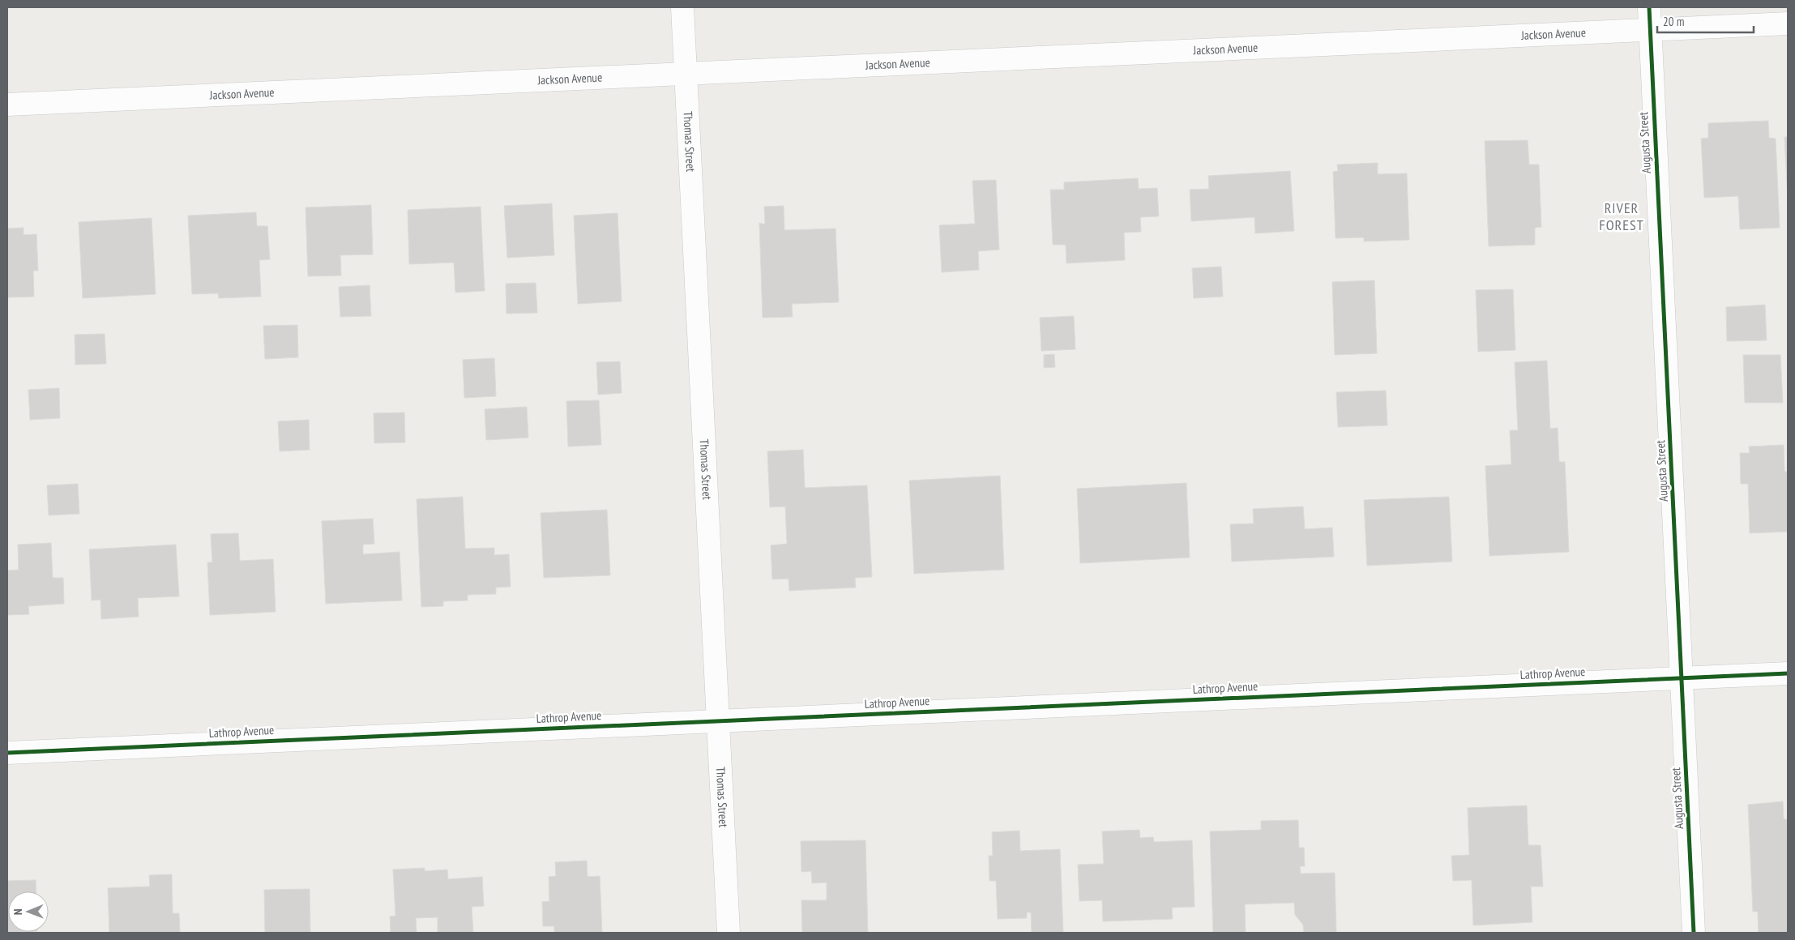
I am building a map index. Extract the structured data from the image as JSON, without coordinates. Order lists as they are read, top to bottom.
{
  "streets": {
    "street": [
      "Jackson Avenue",
      "Thomas Street",
      "Augusta Street",
      "Lathrop Avenue"
    ]
  },
  "crossings": [
    ["Jackson Avenue", "Thomas Street"],
    ["Jackson Avenue", "Augusta Street"],
    ["Thomas Street", "Lathrop Avenue"],
    ["Augusta Street", "Lathrop Avenue"]
  ],
  "districts": ["RIVER FOREST"],
  "scale_bar": "20 m",
  "north": "left"
}
